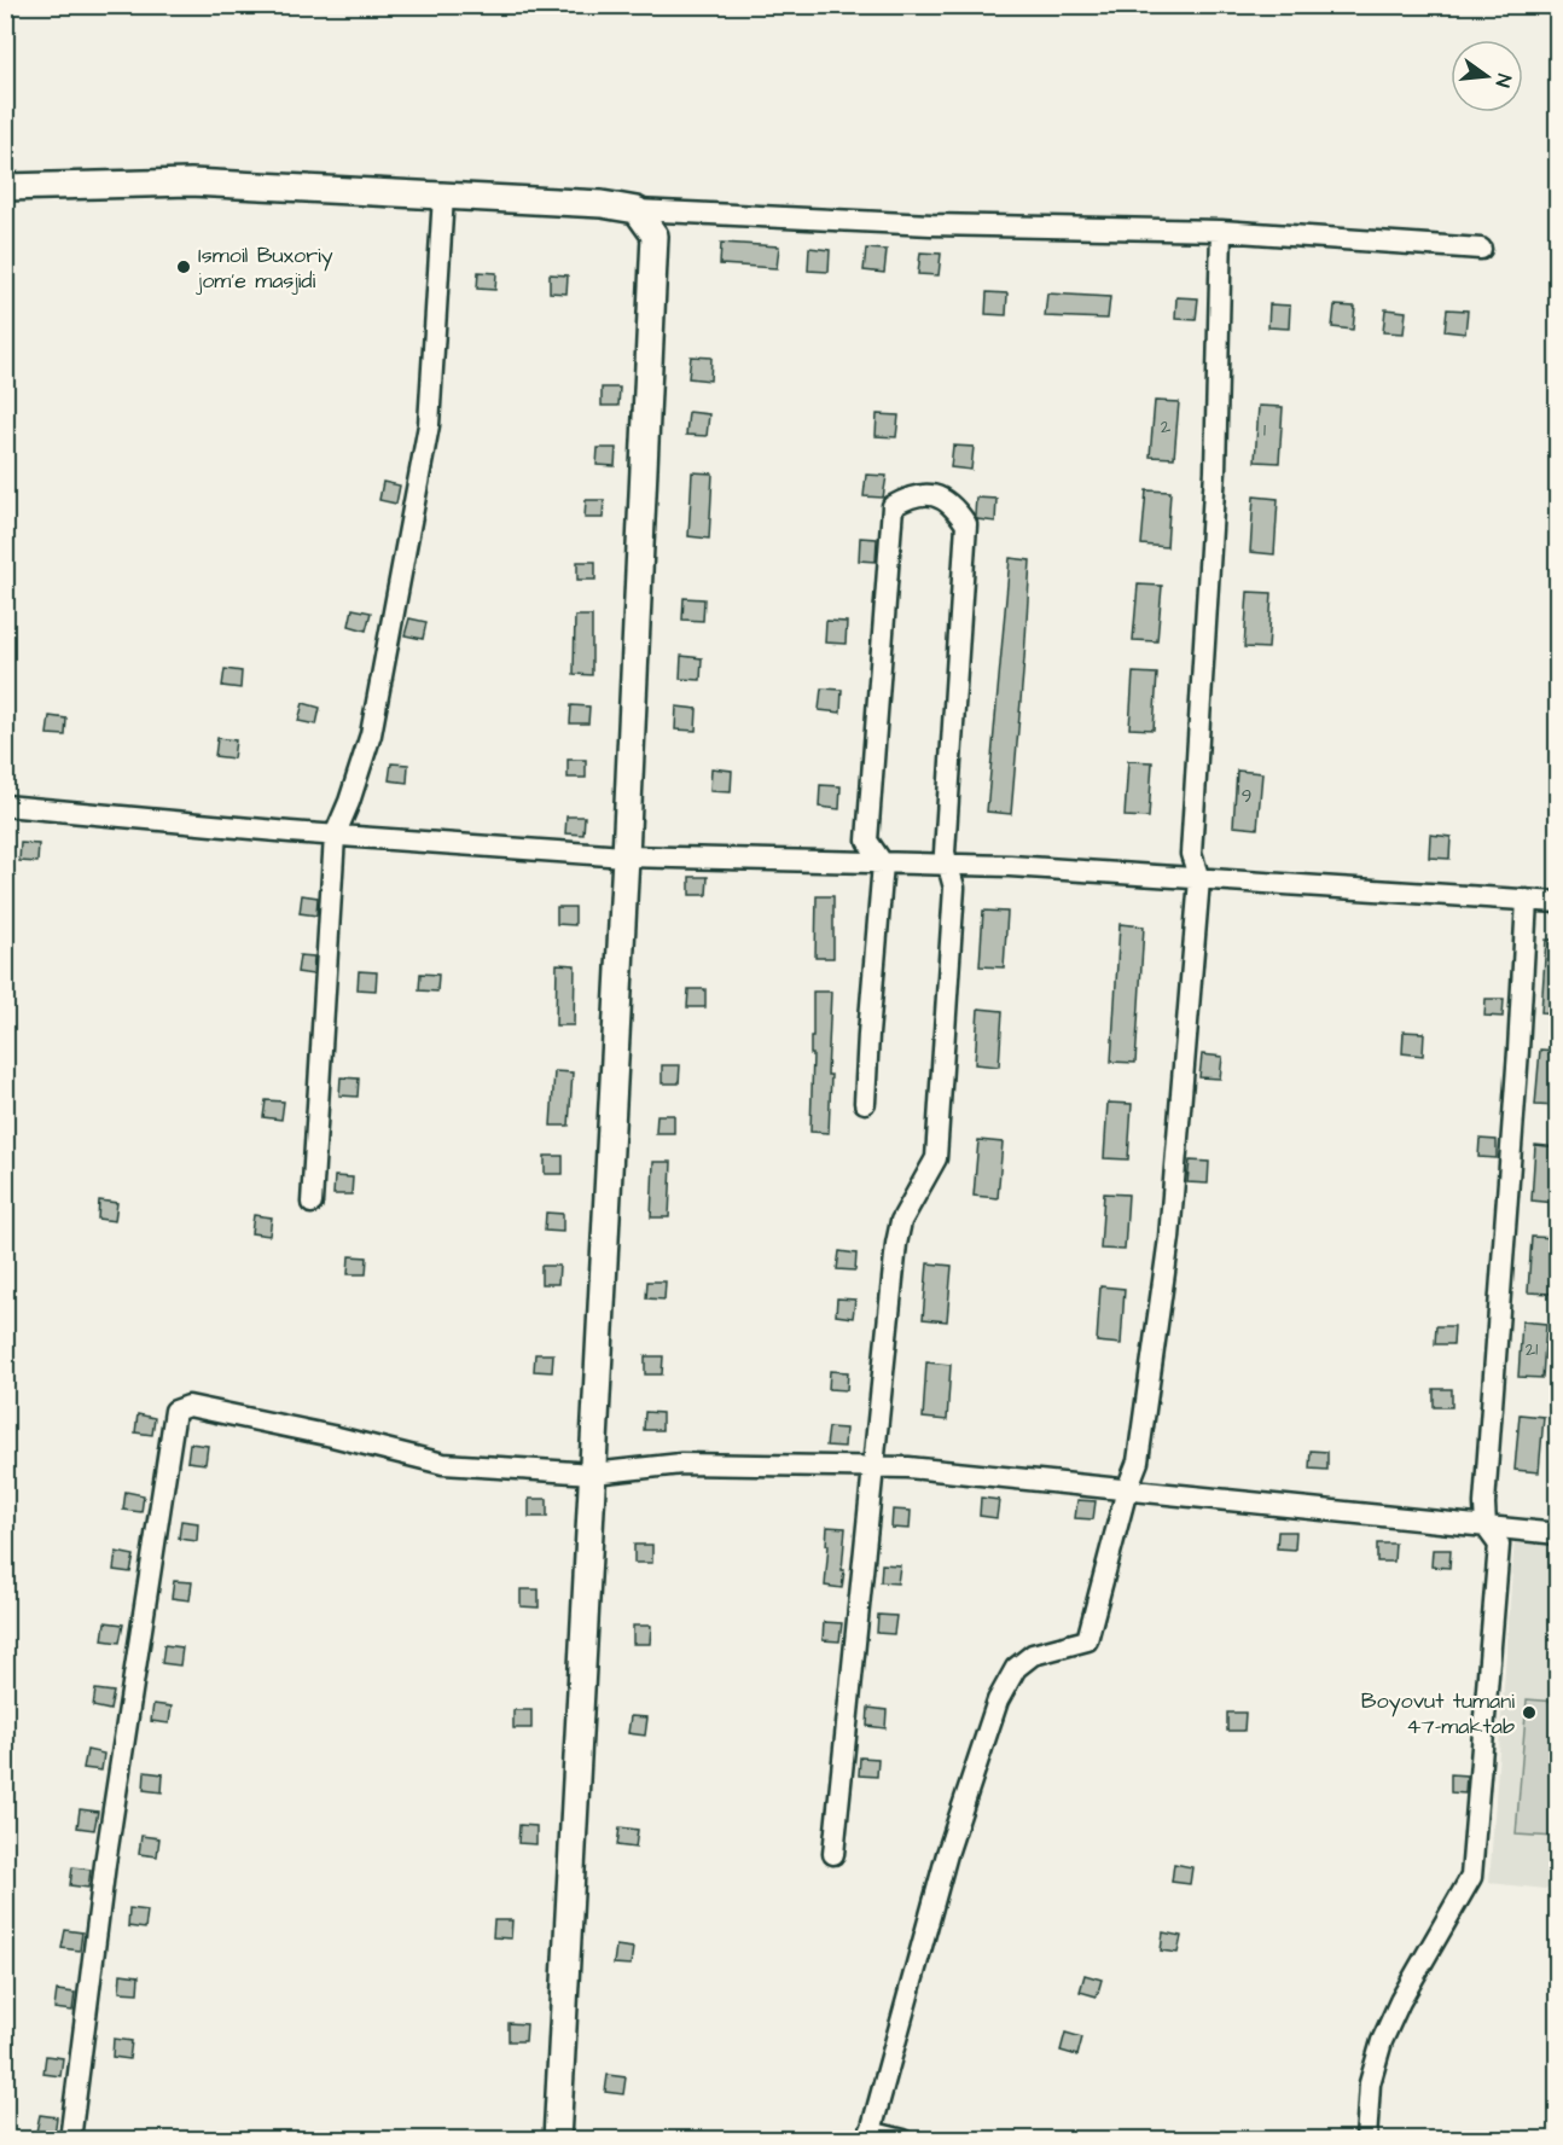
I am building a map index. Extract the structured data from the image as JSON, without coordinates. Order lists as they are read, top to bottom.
{
  "places": ["Ismoil Buxoriy jom'e masjidi", "Boyovut tumani 47-maktab"],
  "house_numbers": [
    "2",
    "1",
    "9",
    "21"
  ],
  "north": "right"
}
